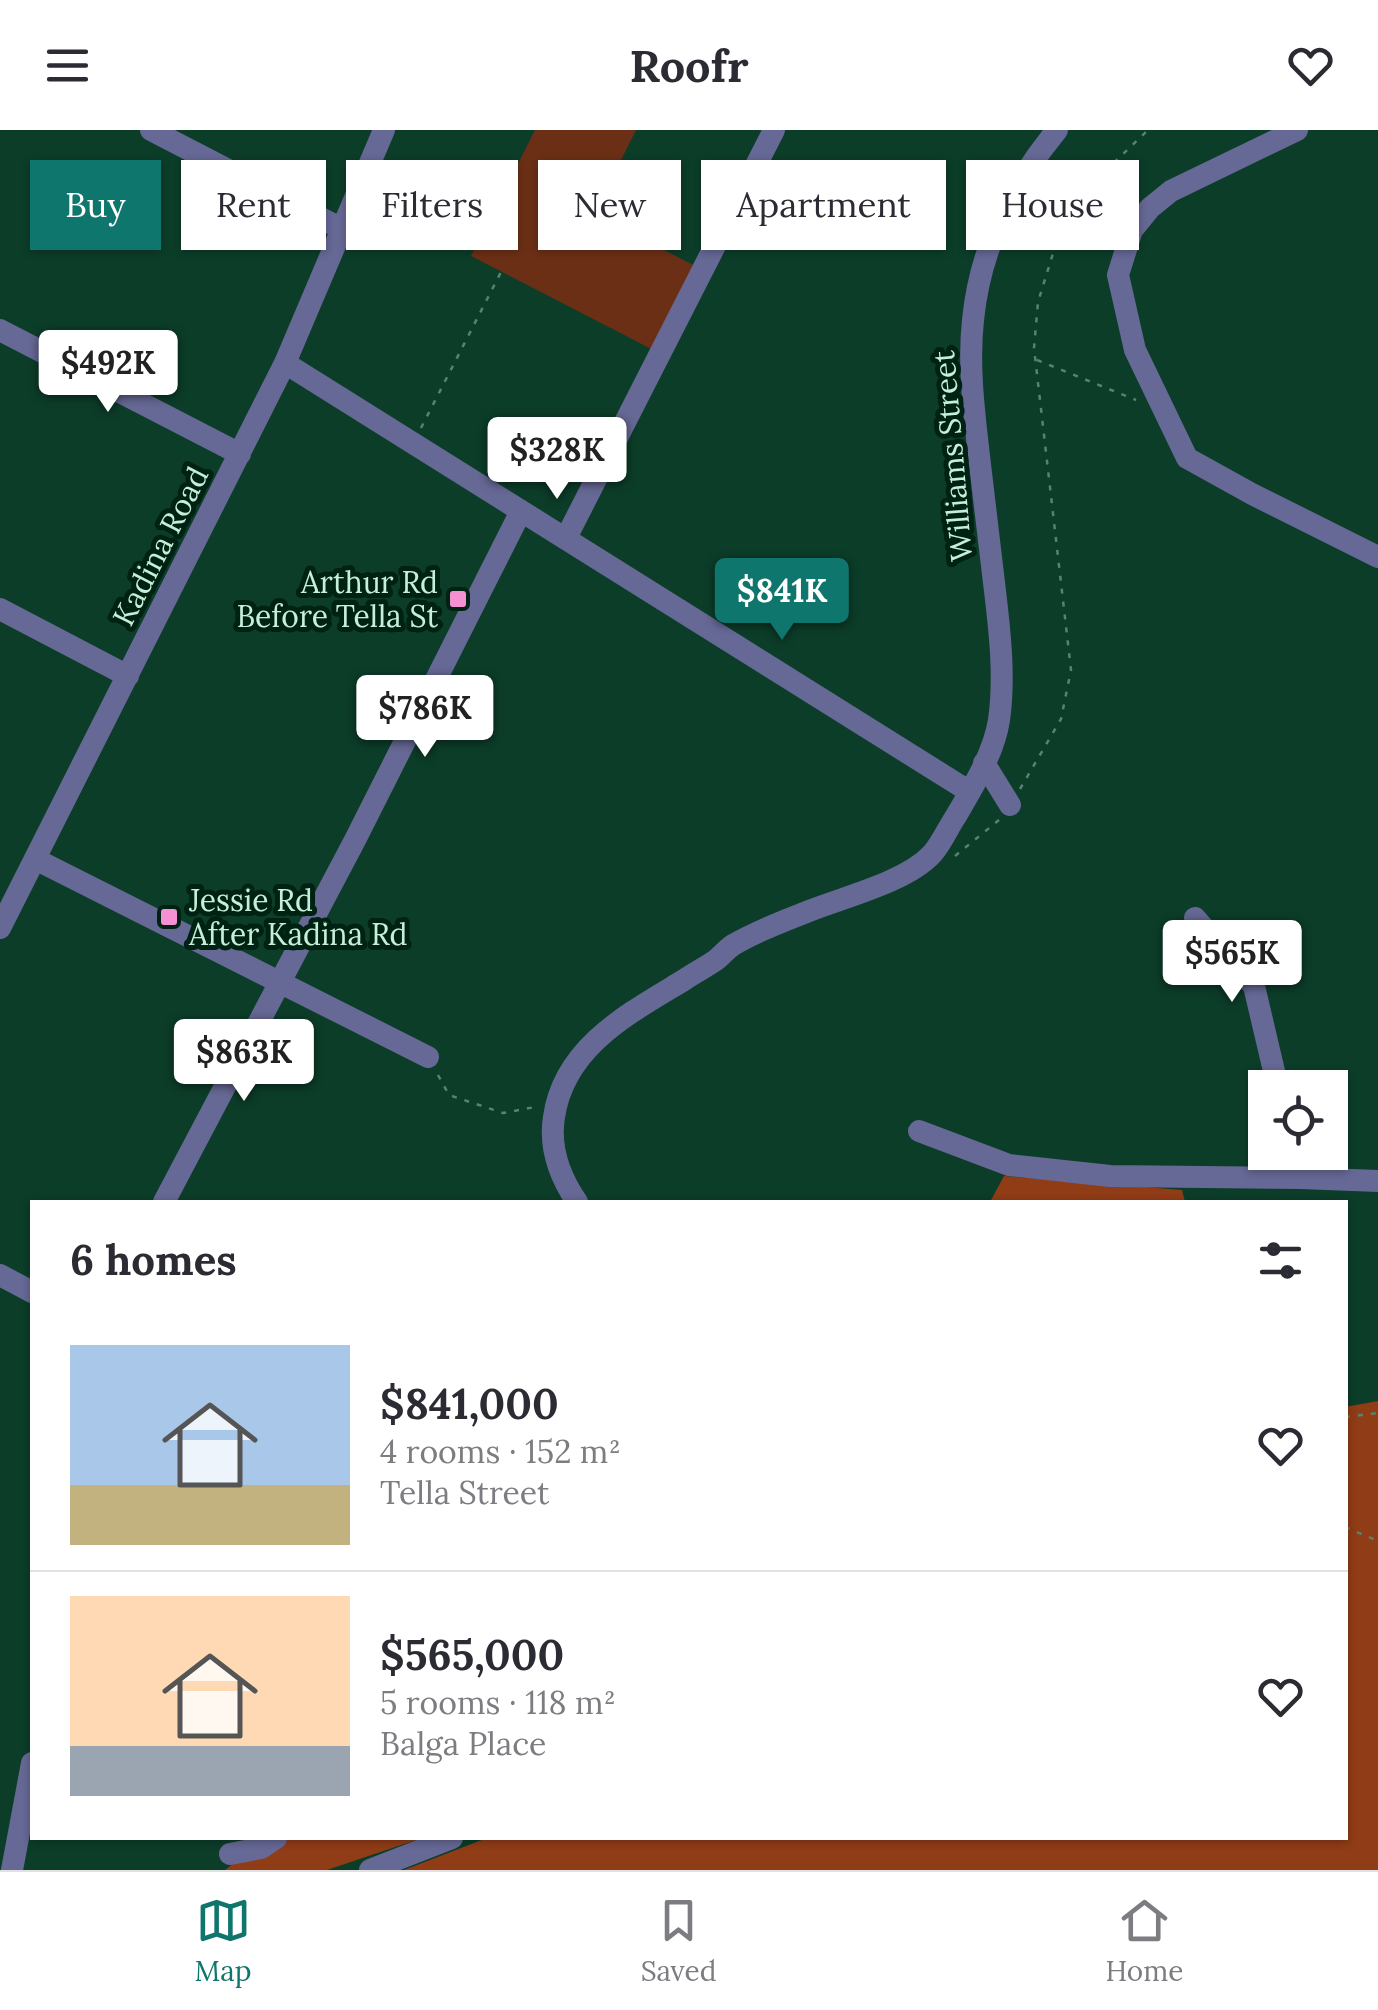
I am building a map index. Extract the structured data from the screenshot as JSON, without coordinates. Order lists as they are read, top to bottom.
{
  "streets": {
    "street": ["Williams Street", "Kadina Road"]
  },
  "places": {
    "transit": ["Arthur Rd Before Tella St", "Jessie Rd After Kadina Rd"]
  },
  "page": {
    "header": "Roofr",
    "chip": [
      "Buy",
      "Rent",
      "Filters",
      "New",
      "Apartment",
      "House"
    ],
    "price": [
      "$492K",
      "$328K",
      "$841K",
      "$786K",
      "$565K",
      "$863K"
    ],
    "heading": "6 homes",
    "list": [
      {
        "name": "$841,000",
        "note": "4 rooms · 152 m² · Tella Street"
      },
      {
        "name": "$565,000",
        "note": "5 rooms · 118 m² · Balga Place"
      }
    ],
    "tabs": ["Map", "Saved", "Home"]
  }
}
